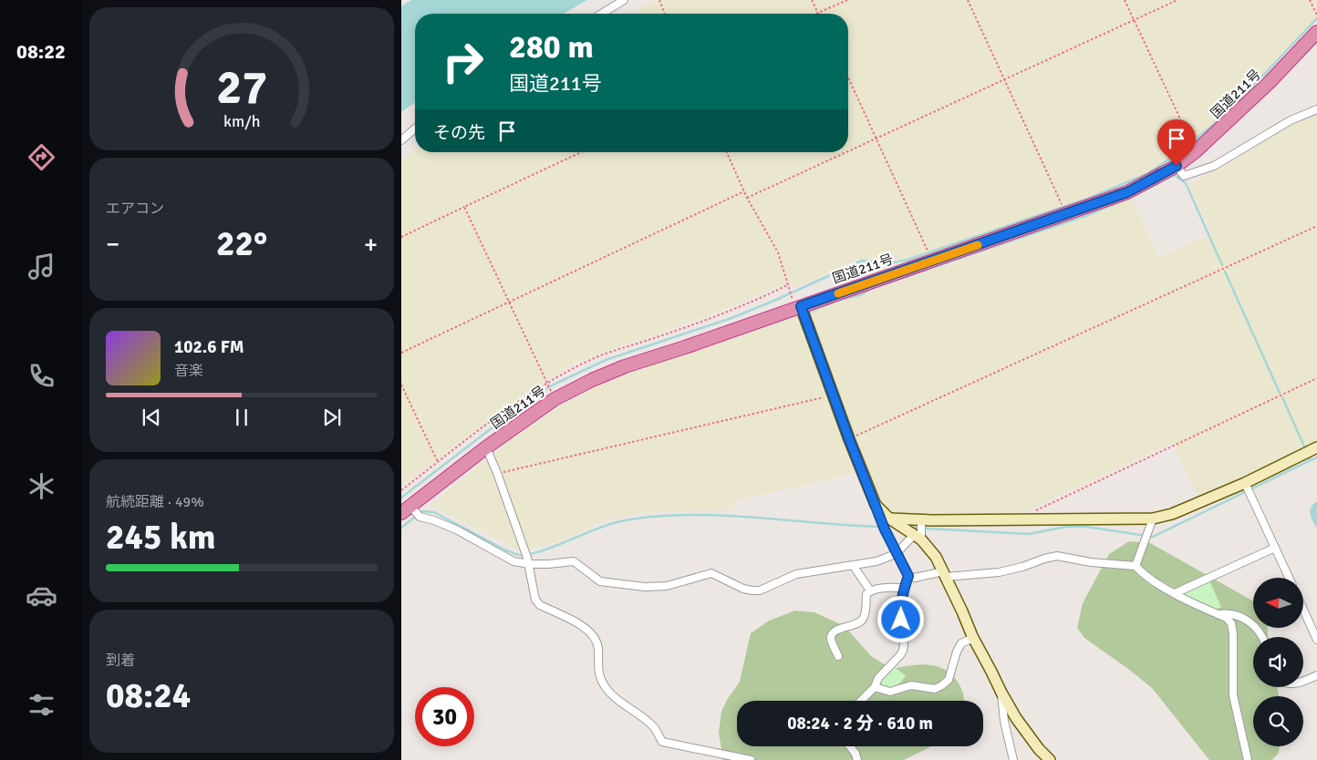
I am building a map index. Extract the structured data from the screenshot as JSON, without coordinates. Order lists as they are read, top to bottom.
{
  "streets": {
    "highway": ["国道211号"]
  },
  "north": "left",
  "page": {
    "tabs": "08:22",
    "turn": ["280 m", "国道211号"],
    "then": "その先",
    "tile": [
      "エアコン",
      ["航続距離 · 49%", "245 km"],
      ["到着", "08:24"]
    ],
    "heat": ["−", "22°", "+"],
    "song": ["102.6 FM", "音楽"],
    "limit": "30",
    "trip": "08:24 · 2 分 · 610 m",
    "gauge": ["27", "km/h"]
  }
}
